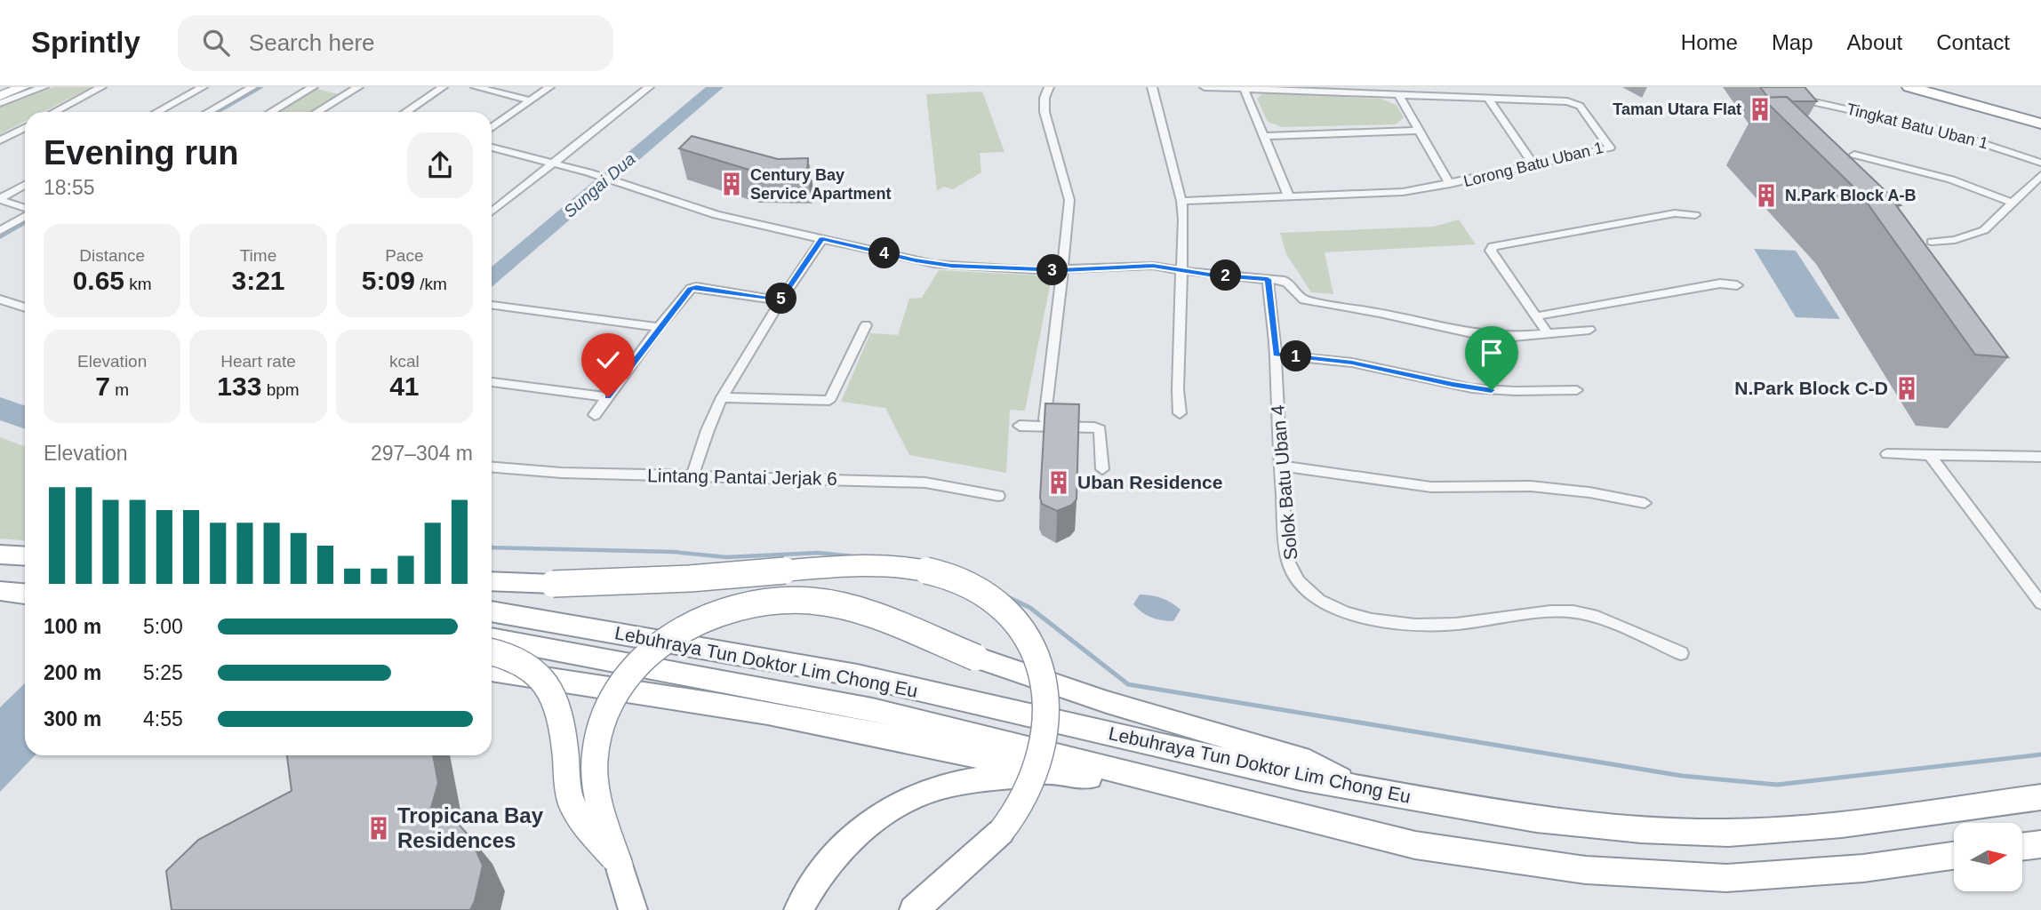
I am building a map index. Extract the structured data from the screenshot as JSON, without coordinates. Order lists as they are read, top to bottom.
{
  "streets": {
    "highway": ["Lebuhraya Tun Doktor Lim Chong Eu"],
    "street": [
      "Tingkat Batu Uban 1",
      "Lorong Batu Uban 1",
      "Lintang Pantai Jerjak 6",
      "Solok Batu Uban 4"
    ]
  },
  "water": ["Sungai Dua"],
  "places": {
    "building": [
      "Taman Utara Flat",
      "Century Bay Service Apartment",
      "N.Park Block A-B",
      "N.Park Block C-D",
      "Uban Residence",
      "Tropicana Bay Residences"
    ]
  },
  "north": "right",
  "page": {
    "header": "Sprintly",
    "search": "Search here",
    "nav": [
      "Home",
      "Map",
      "About",
      "Contact"
    ],
    "heading": ["Evening run", "18:55"],
    "stats": [
      ["Distance", "0.65 km"],
      ["Time", "3:21"],
      ["Pace", "5:09 /km"],
      ["Elevation", "7 m"],
      ["Heart rate", "133 bpm"],
      ["kcal", "41"]
    ],
    "pins": [
      "4",
      "3",
      "2",
      "5",
      "1"
    ],
    "chart": ["Elevation", "297–304 m"],
    "list": [
      {
        "name": "100 m",
        "note": "5:00"
      },
      {
        "name": "200 m",
        "note": "5:25"
      },
      {
        "name": "300 m",
        "note": "4:55"
      }
    ]
  }
}
